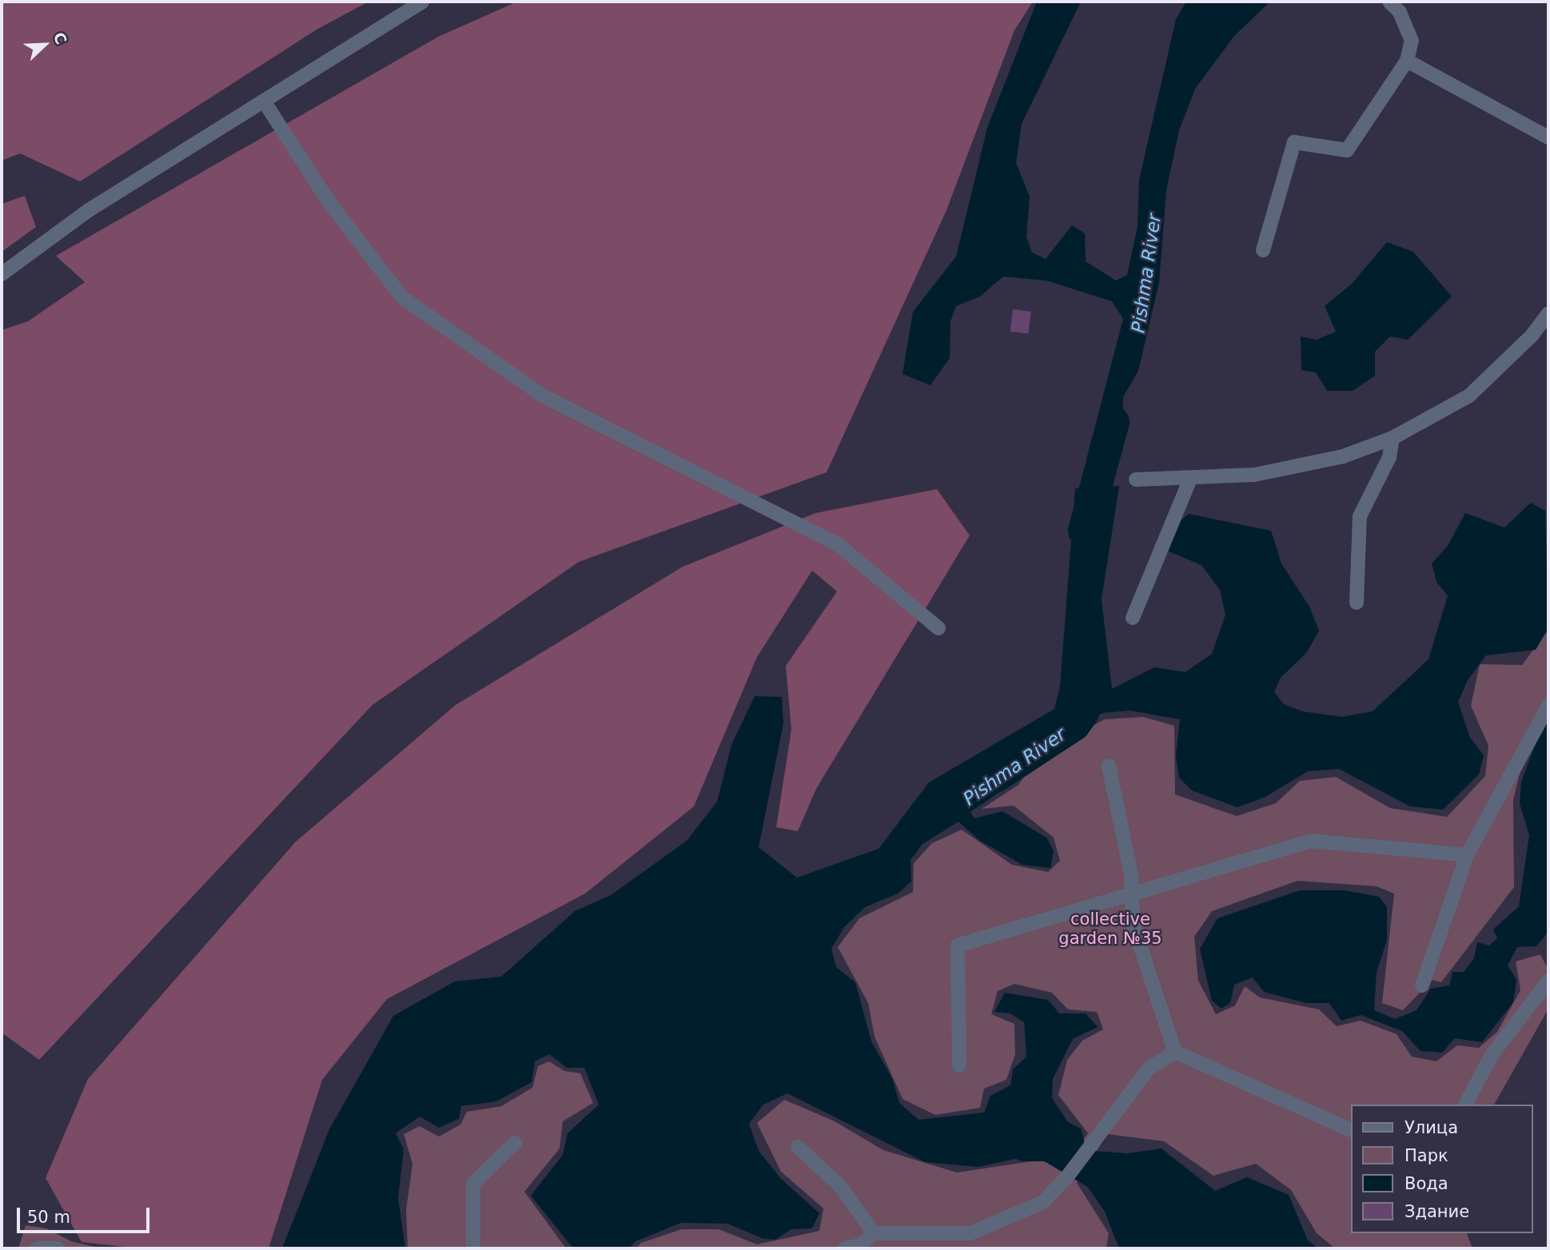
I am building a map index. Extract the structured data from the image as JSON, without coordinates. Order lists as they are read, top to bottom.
{
  "water": ["Pishma River"],
  "parks": ["collective garden №35"],
  "legend": [
    "Улица",
    "Парк",
    "Вода",
    "Здание"
  ],
  "scale_bar": "50 m",
  "north": "top right"
}
